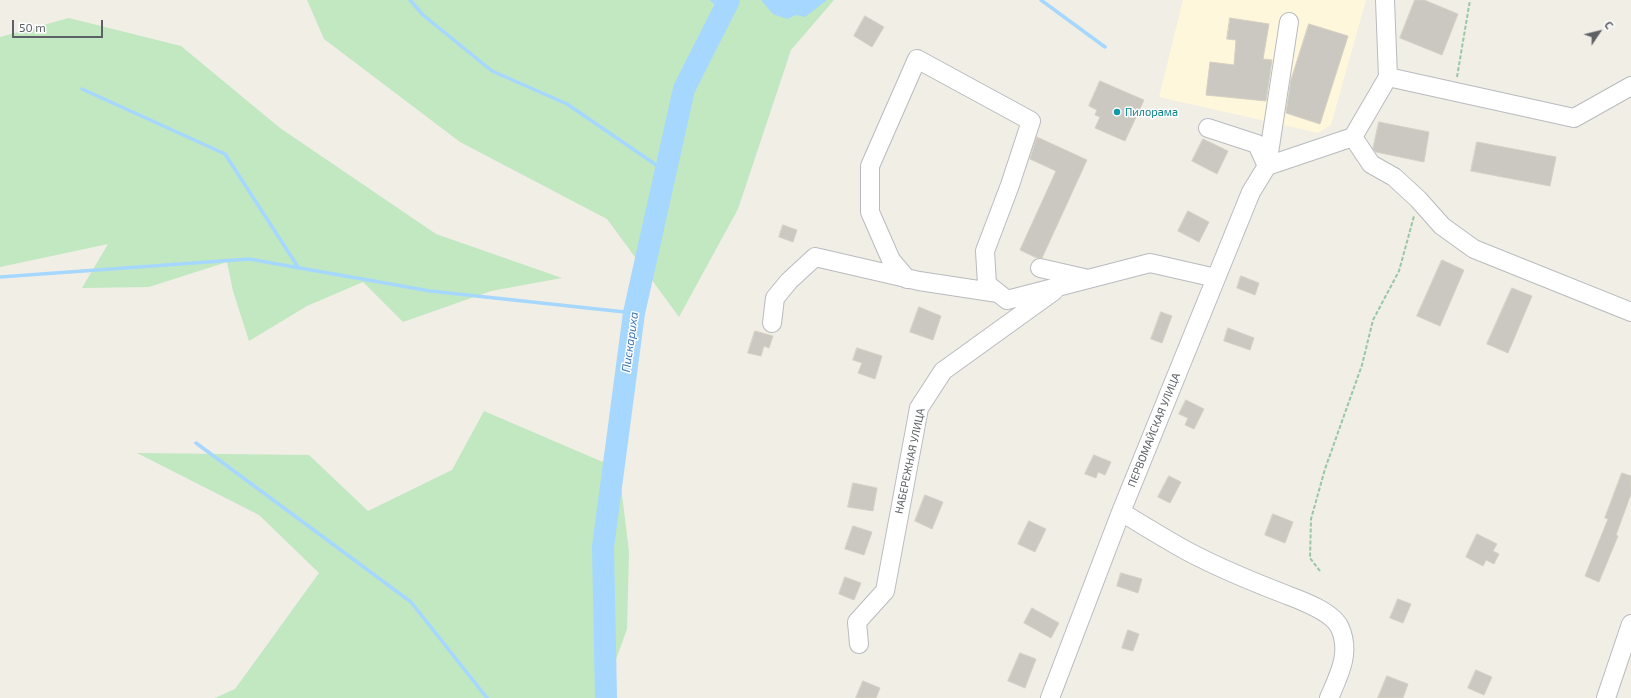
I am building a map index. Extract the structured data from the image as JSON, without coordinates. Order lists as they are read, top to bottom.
{
  "streets": {
    "street": ["ПЕРВОМАЙСКАЯ УЛИЦА", "НАБЕРЕЖНАЯ УЛИЦА"]
  },
  "water": ["Пискариха"],
  "places": ["Пилорама"],
  "scale_bar": "50 m",
  "north": "top right"
}
